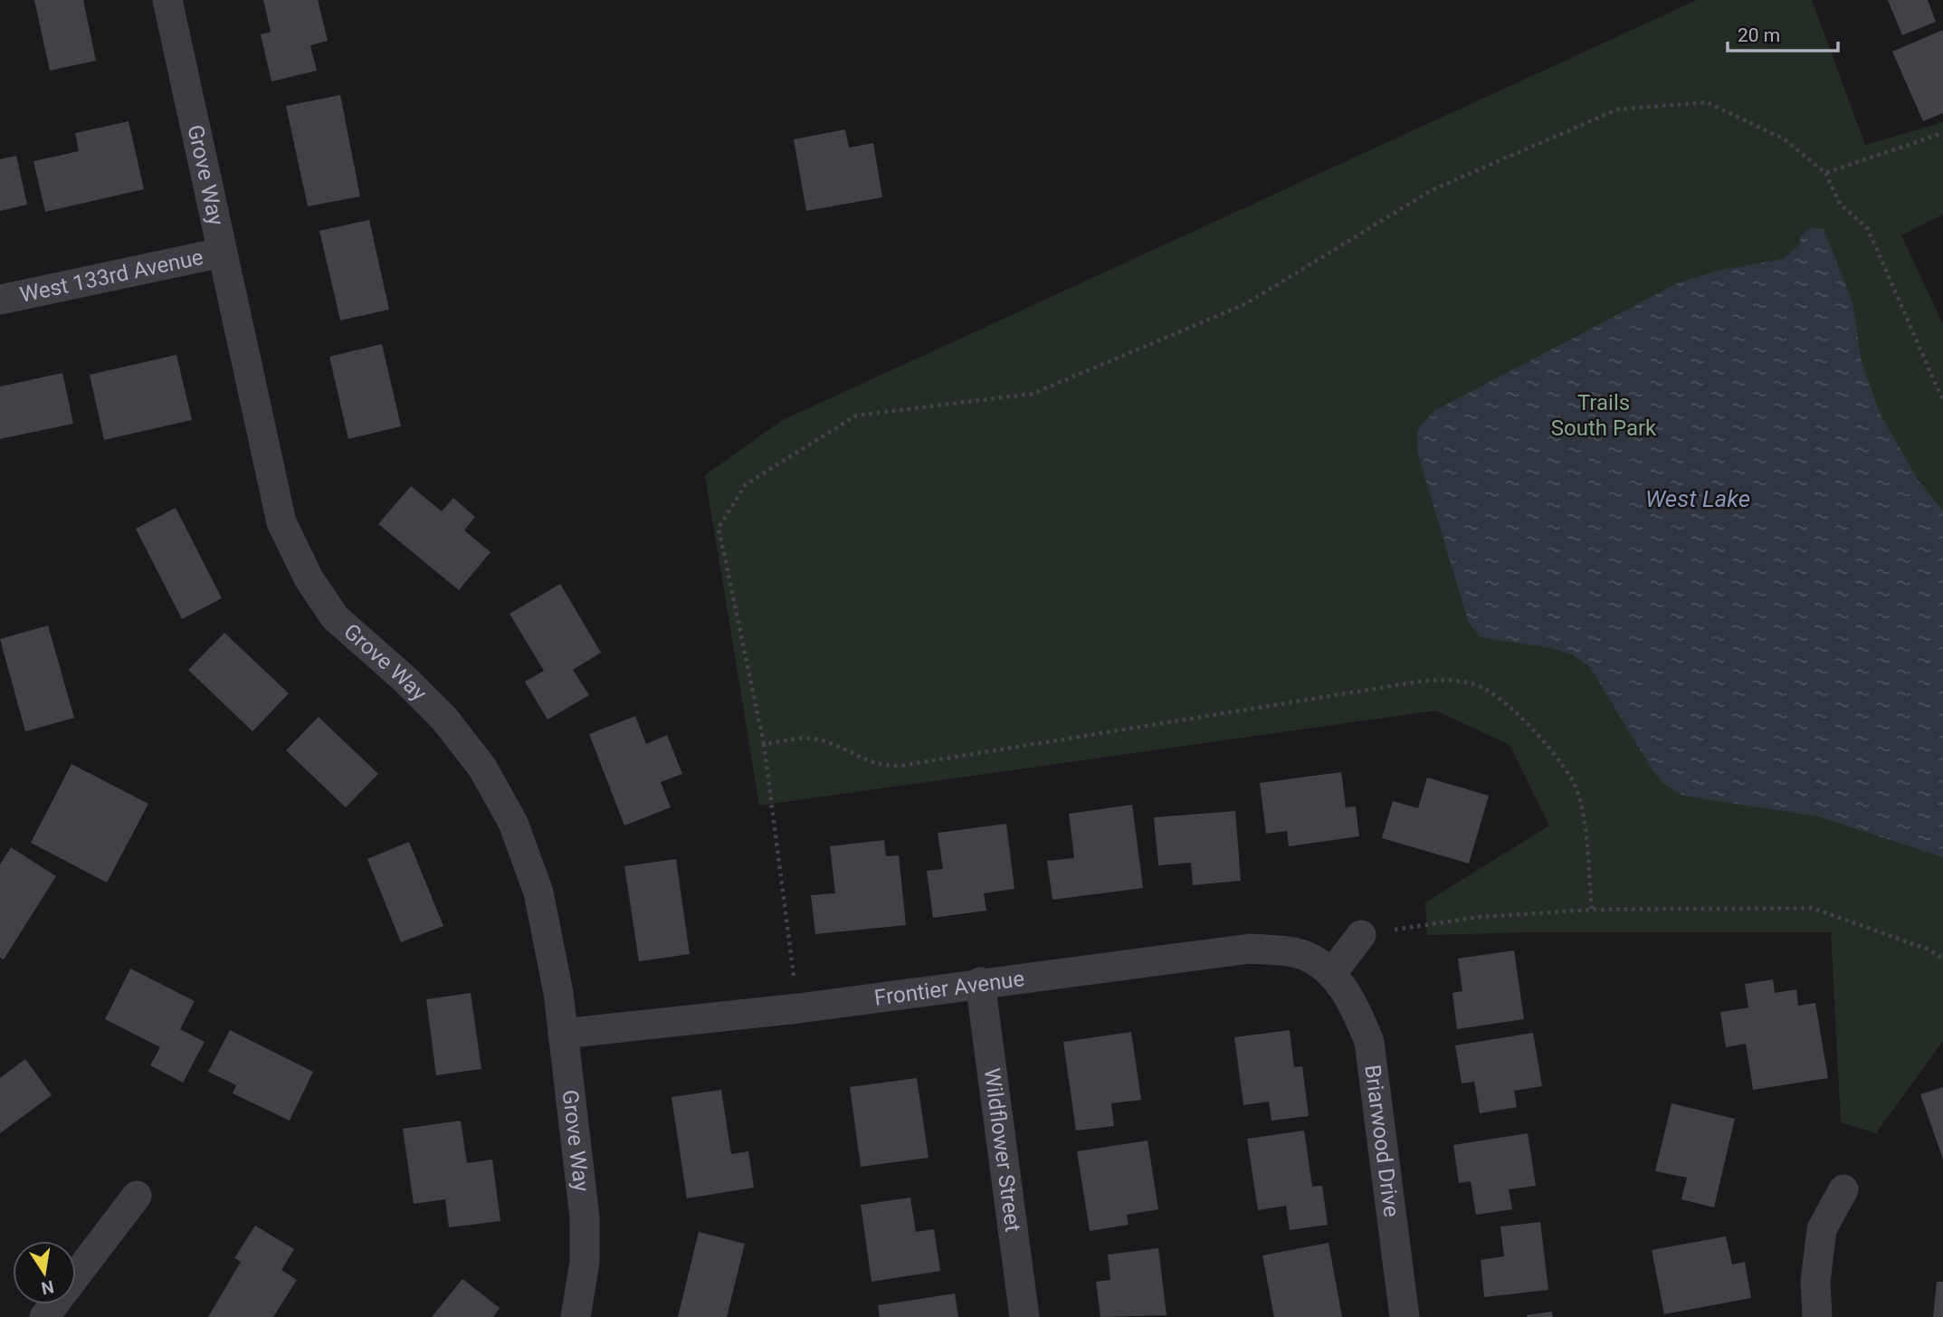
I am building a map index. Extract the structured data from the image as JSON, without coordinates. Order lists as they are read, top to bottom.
{
  "streets": {
    "street": [
      "Grove Way",
      "West 133rd Avenue",
      "Frontier Avenue",
      "Briarwood Drive",
      "Wildflower Street"
    ]
  },
  "crossings": [
    ["Grove Way", "West 133rd Avenue"],
    ["Grove Way", "Frontier Avenue"],
    ["Frontier Avenue", "Briarwood Drive"],
    ["Frontier Avenue", "Wildflower Street"]
  ],
  "water": ["West Lake"],
  "parks": ["Trails South Park"],
  "scale_bar": "20 m",
  "north": "bottom"
}
